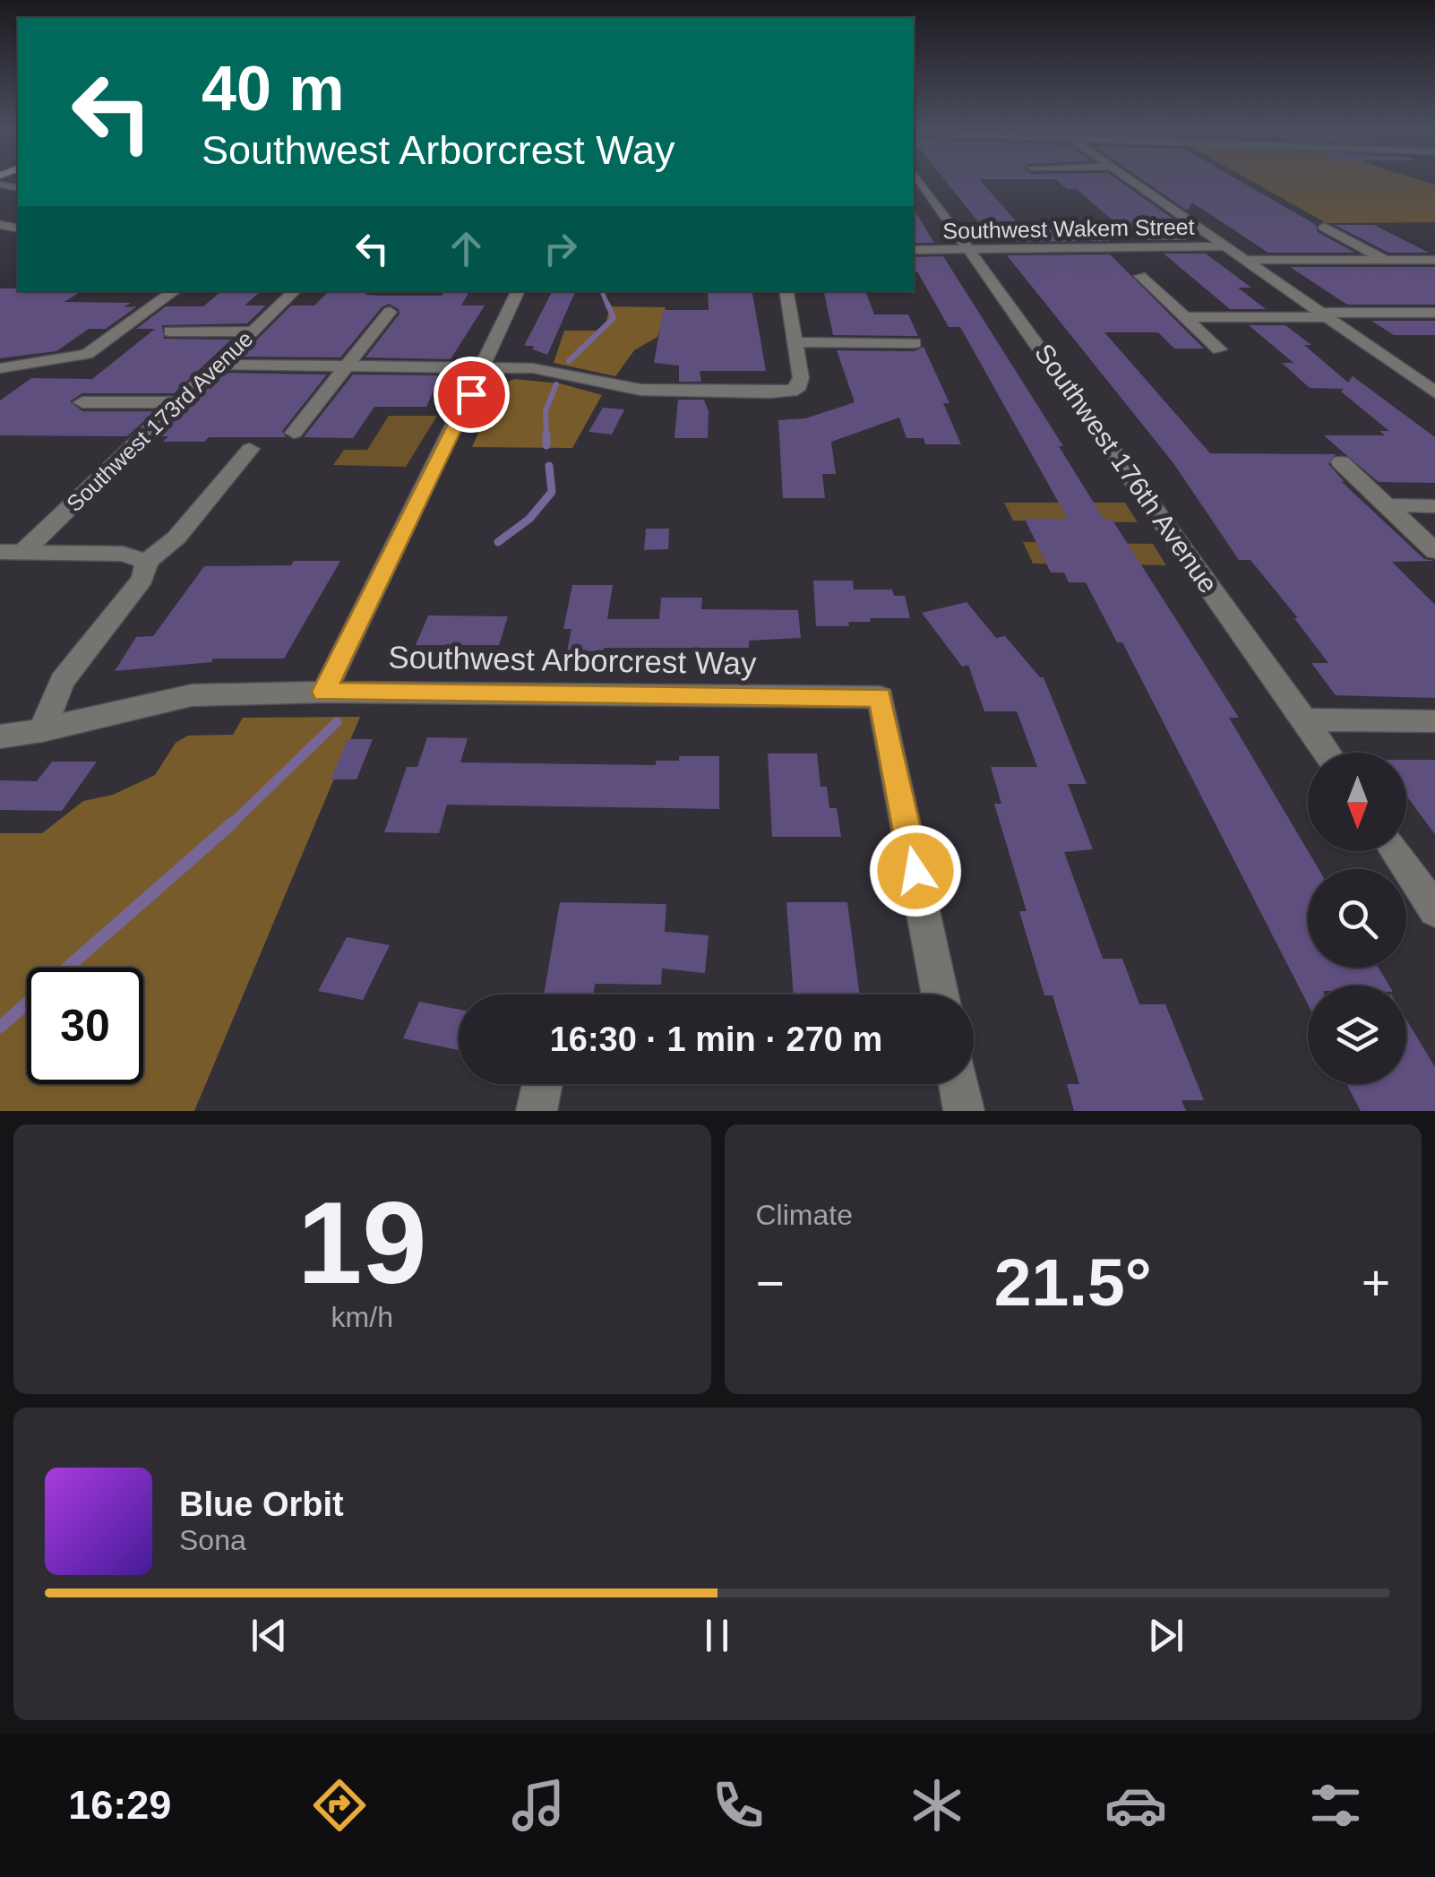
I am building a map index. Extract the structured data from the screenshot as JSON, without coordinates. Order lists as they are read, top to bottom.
{
  "streets": {
    "street": [
      "Southwest Wakem Street",
      "Southwest 173rd Avenue",
      "Southwest 176th Avenue",
      "Southwest Arborcrest Way"
    ]
  },
  "crossings": [
    ["Southwest Wakem Street", "Southwest 176th Avenue"]
  ],
  "north": "bottom",
  "page": {
    "turn": ["40 m", "Southwest Arborcrest Way"],
    "limit": "30",
    "trip": "16:30 · 1 min · 270 m",
    "tile": [
      ["19", "km/h"],
      "Climate"
    ],
    "heat": ["−", "21.5°", "+"],
    "song": ["Blue Orbit", "Sona"],
    "tabs": "16:29"
  }
}
